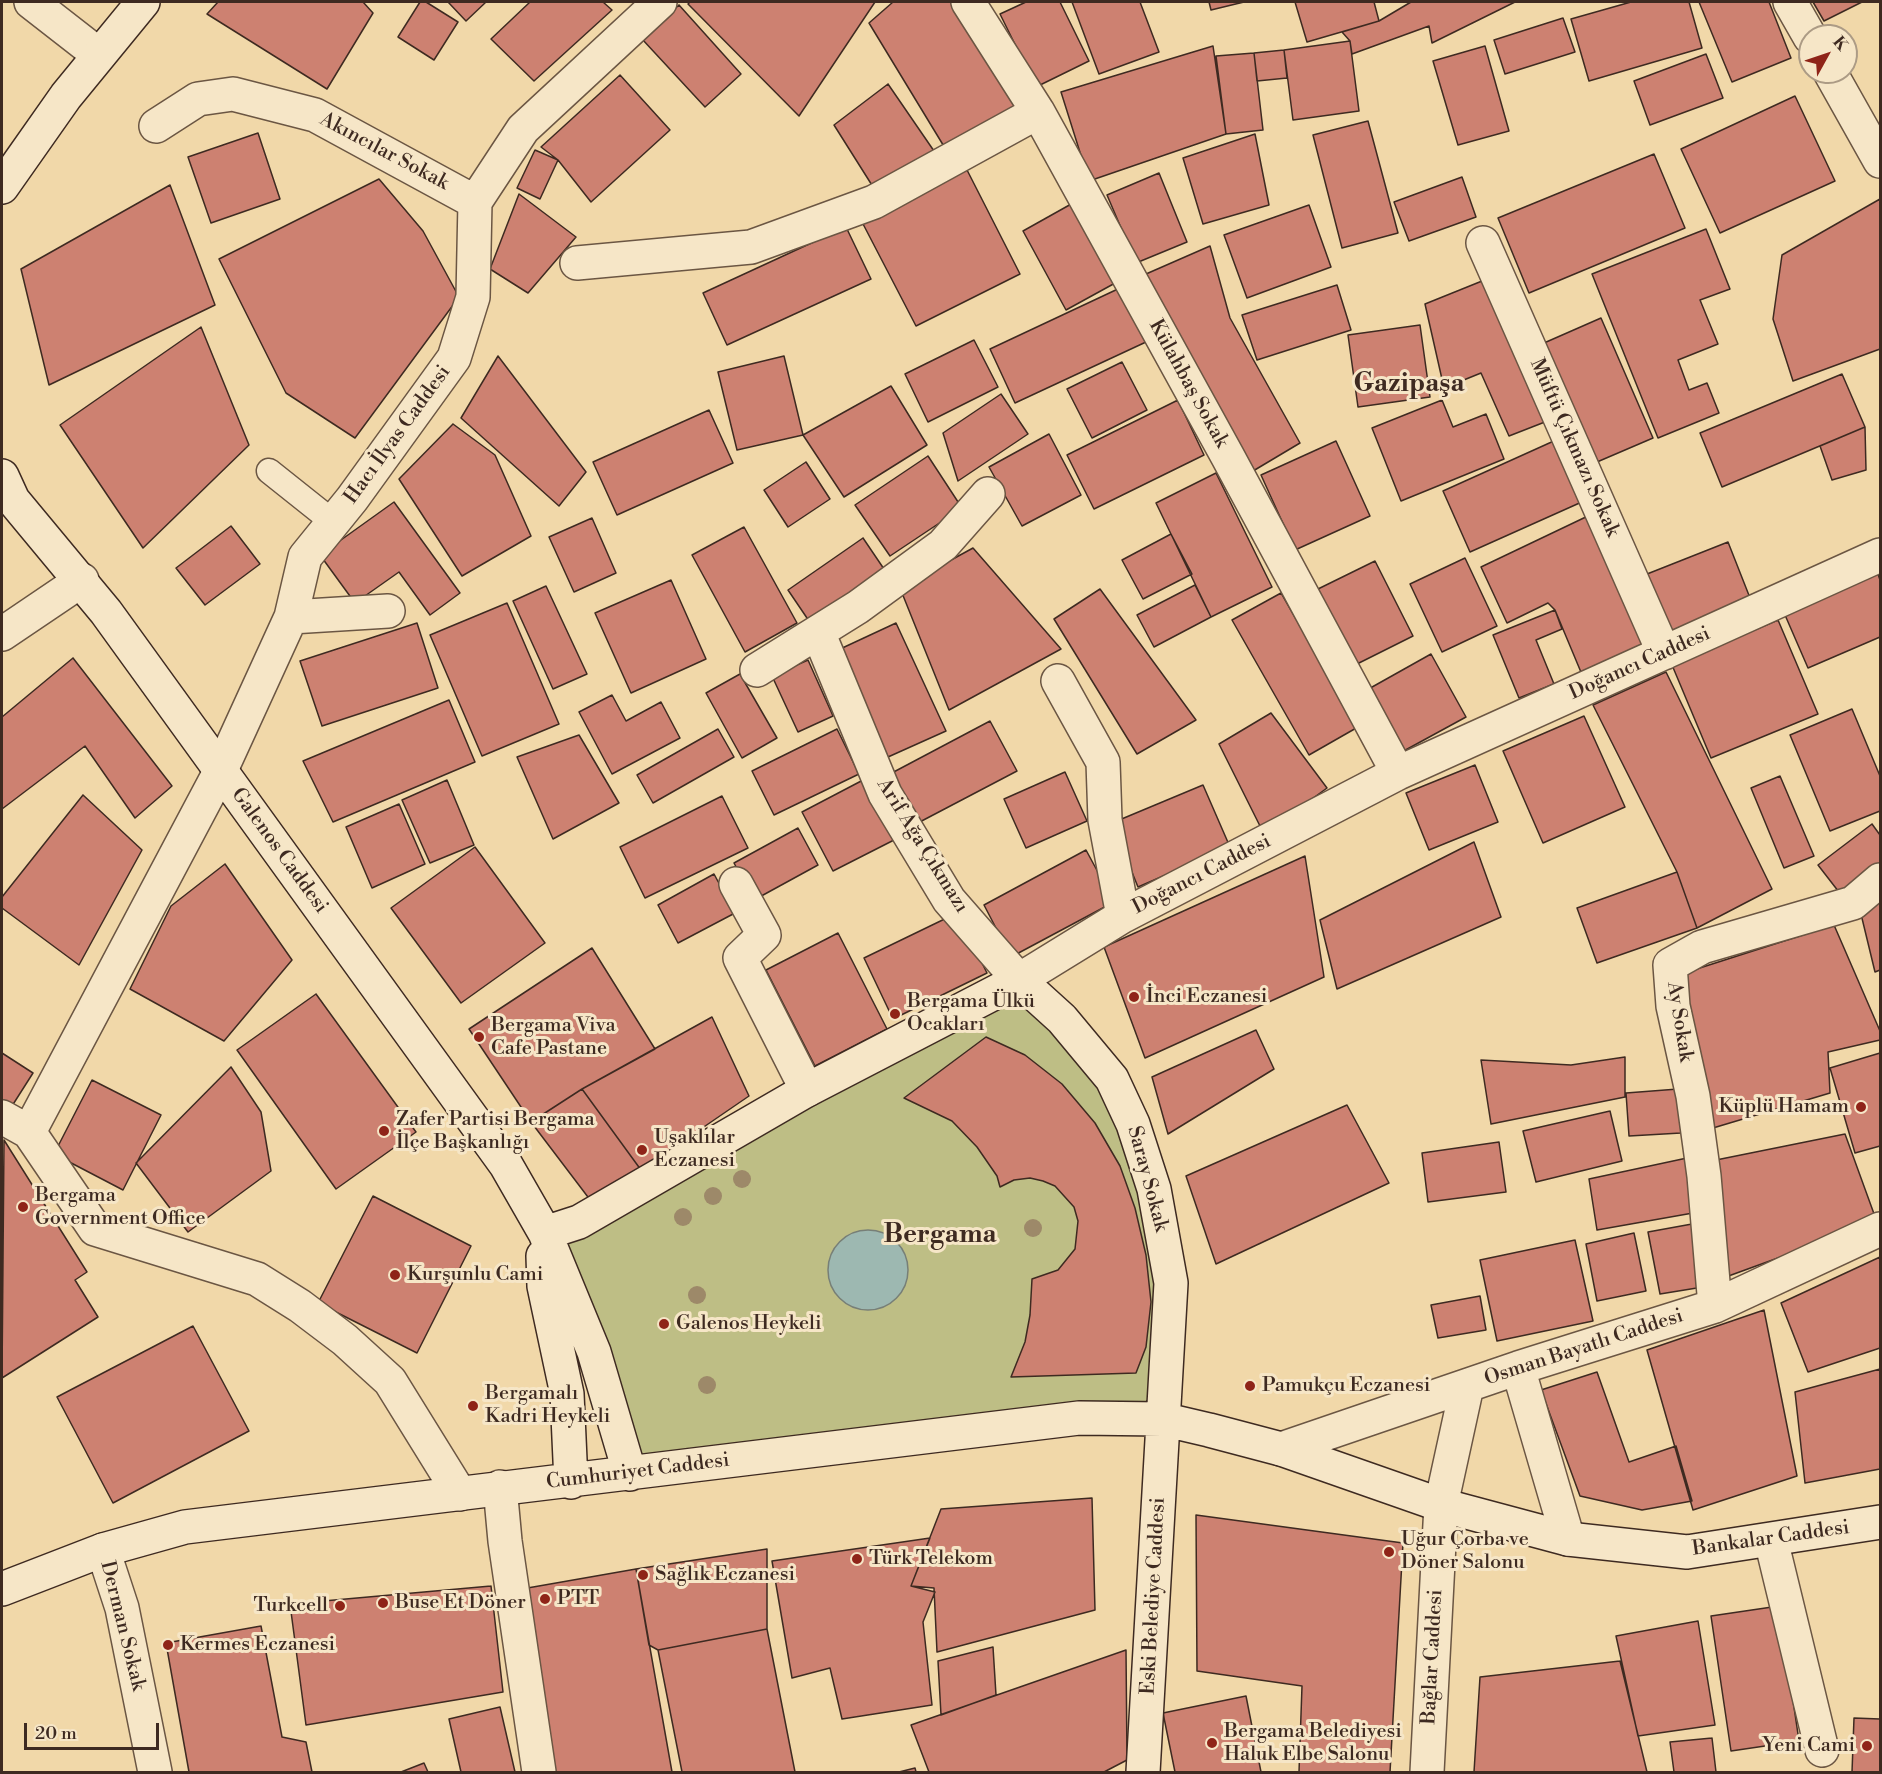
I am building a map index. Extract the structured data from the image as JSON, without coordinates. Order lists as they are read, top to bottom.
{
  "streets": {
    "street": [
      "Akıncılar Sokak",
      "Külahbaş Sokak",
      "Hacı İlyas Caddesi",
      "Müftü Çıkmazı Sokak",
      "Doğancı Caddesi",
      "Arif Ağa Çıkmazı",
      "Galenos Caddesi",
      "Ay Sokak",
      "Saray Sokak",
      "Osman Bayatlı Caddesi",
      "Cumhuriyet Caddesi",
      "Bankalar Caddesi",
      "Eski Belediye Caddesi",
      "Derman Sokak",
      "Bağlar Caddesi"
    ]
  },
  "crossings": [
    ["Akıncılar Sokak", "Hacı İlyas Caddesi"],
    ["Külahbaş Sokak", "Doğancı Caddesi"],
    ["Hacı İlyas Caddesi", "Galenos Caddesi"],
    ["Müftü Çıkmazı Sokak", "Doğancı Caddesi"],
    ["Doğancı Caddesi", "Arif Ağa Çıkmazı"],
    ["Doğancı Caddesi", "Galenos Caddesi"],
    ["Doğancı Caddesi", "Saray Sokak"],
    ["Arif Ağa Çıkmazı", "Saray Sokak"],
    ["Galenos Caddesi", "Cumhuriyet Caddesi"],
    ["Ay Sokak", "Osman Bayatlı Caddesi"],
    ["Saray Sokak", "Cumhuriyet Caddesi"],
    ["Saray Sokak", "Eski Belediye Caddesi"],
    ["Osman Bayatlı Caddesi", "Cumhuriyet Caddesi"],
    ["Osman Bayatlı Caddesi", "Bankalar Caddesi"],
    ["Osman Bayatlı Caddesi", "Bağlar Caddesi"],
    ["Cumhuriyet Caddesi", "Bankalar Caddesi"],
    ["Cumhuriyet Caddesi", "Eski Belediye Caddesi"],
    ["Cumhuriyet Caddesi", "Derman Sokak"],
    ["Bankalar Caddesi", "Bağlar Caddesi"]
  ],
  "districts": ["Gazipaşa", "Bergama"],
  "places": [
    "İnci Eczanesi",
    "Bergama Ülkü Ocakları",
    "Bergama Viva Cafe Pastane",
    "Küplü Hamam",
    "Zafer Partisi Bergama İlçe Başkanlığı",
    "Uşaklılar Eczanesi",
    "Bergama Government Office",
    "Kurşunlu Cami",
    "Galenos Heykeli",
    "Pamukçu Eczanesi",
    "Bergamalı Kadri Heykeli",
    "Uğur Çorba ve Döner Salonu",
    "Türk Telekom",
    "Sağlık Eczanesi",
    "PTT",
    "Buse Et Döner",
    "Turkcell",
    "Kermes Eczanesi",
    "Bergama Belediyesi Haluk Elbe Salonu",
    "Yeni Cami"
  ],
  "scale_bar": "20 m",
  "north": "top right"
}
